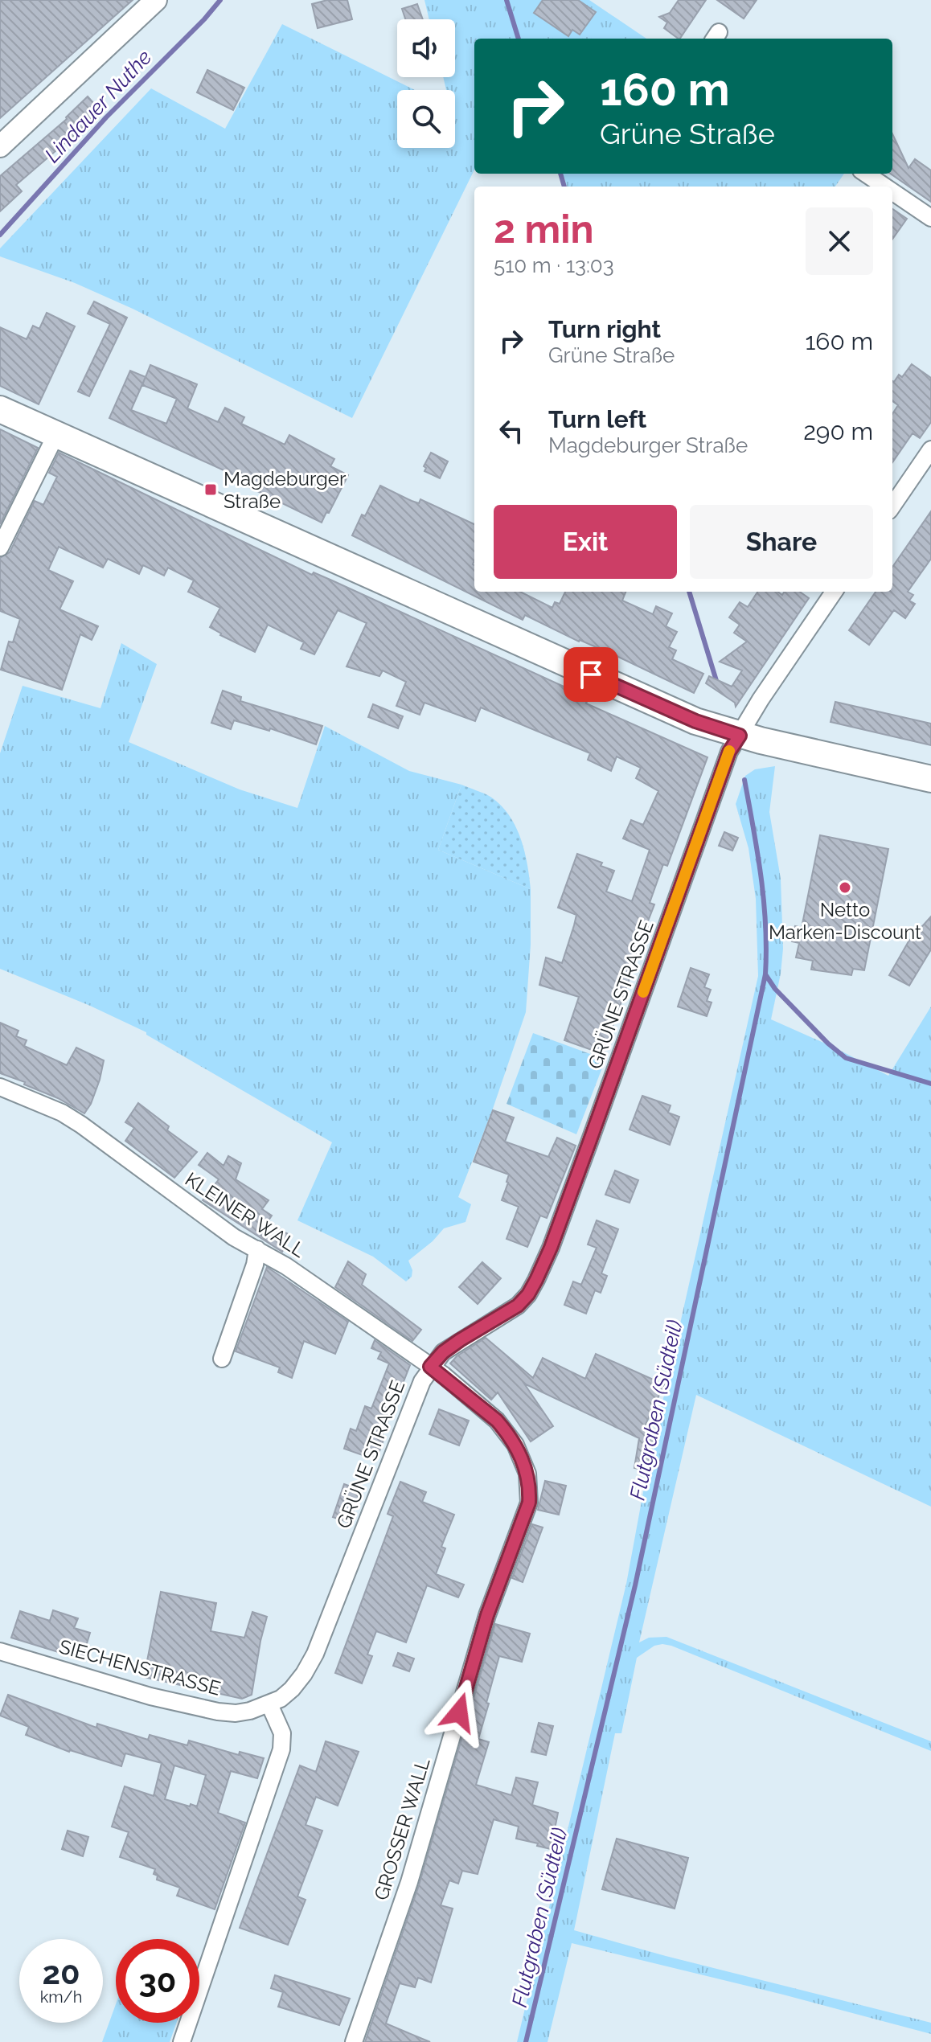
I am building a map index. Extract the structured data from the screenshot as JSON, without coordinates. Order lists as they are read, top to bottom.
{
  "streets": {
    "street": [
      "GRÜNE STRASSE",
      "KLEINER WALL",
      "SIECHENSTRASSE",
      "GROSSER WALL"
    ]
  },
  "crossings": [
    ["GRÜNE STRASSE", "KLEINER WALL"],
    ["GRÜNE STRASSE", "SIECHENSTRASSE"],
    ["GRÜNE STRASSE", "GROSSER WALL"],
    ["KLEINER WALL", "GROSSER WALL"]
  ],
  "water": ["Lindauer Nuthe", "Flutgraben (Südteil)"],
  "places": {
    "transit": ["Magdeburger Straße"],
    "other": ["Netto Marken-Discount"]
  },
  "page": {
    "turn": ["160 m", "Grüne Straße"],
    "heading": ["2 min", "510 m · 13:03"],
    "list": [
      {
        "name": "Turn right",
        "note": "Grüne Straße",
        "value": "160 m"
      },
      {
        "name": "Turn left",
        "note": "Magdeburger Straße",
        "value": "290 m"
      }
    ],
    "buttons": ["Exit", "Share"],
    "speed": "20 km/h",
    "limit": "30"
  }
}
